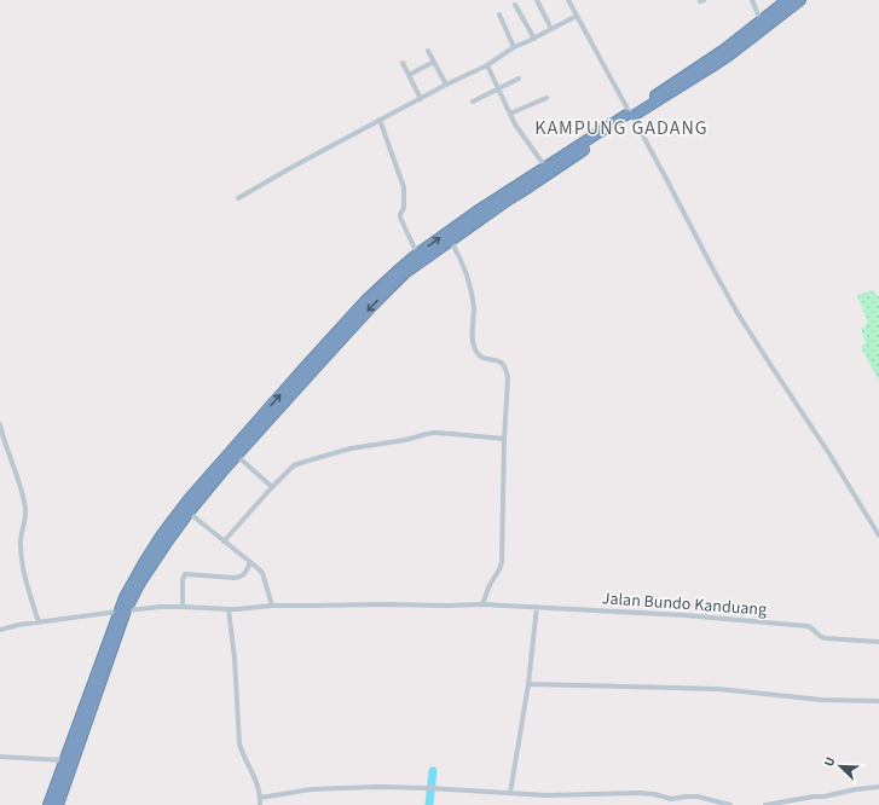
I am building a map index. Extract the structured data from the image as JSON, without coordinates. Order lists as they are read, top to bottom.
{
  "streets": {
    "street": ["Jalan Bundo Kanduang"]
  },
  "districts": ["KAMPUNG GADANG"],
  "north": "top left"
}
